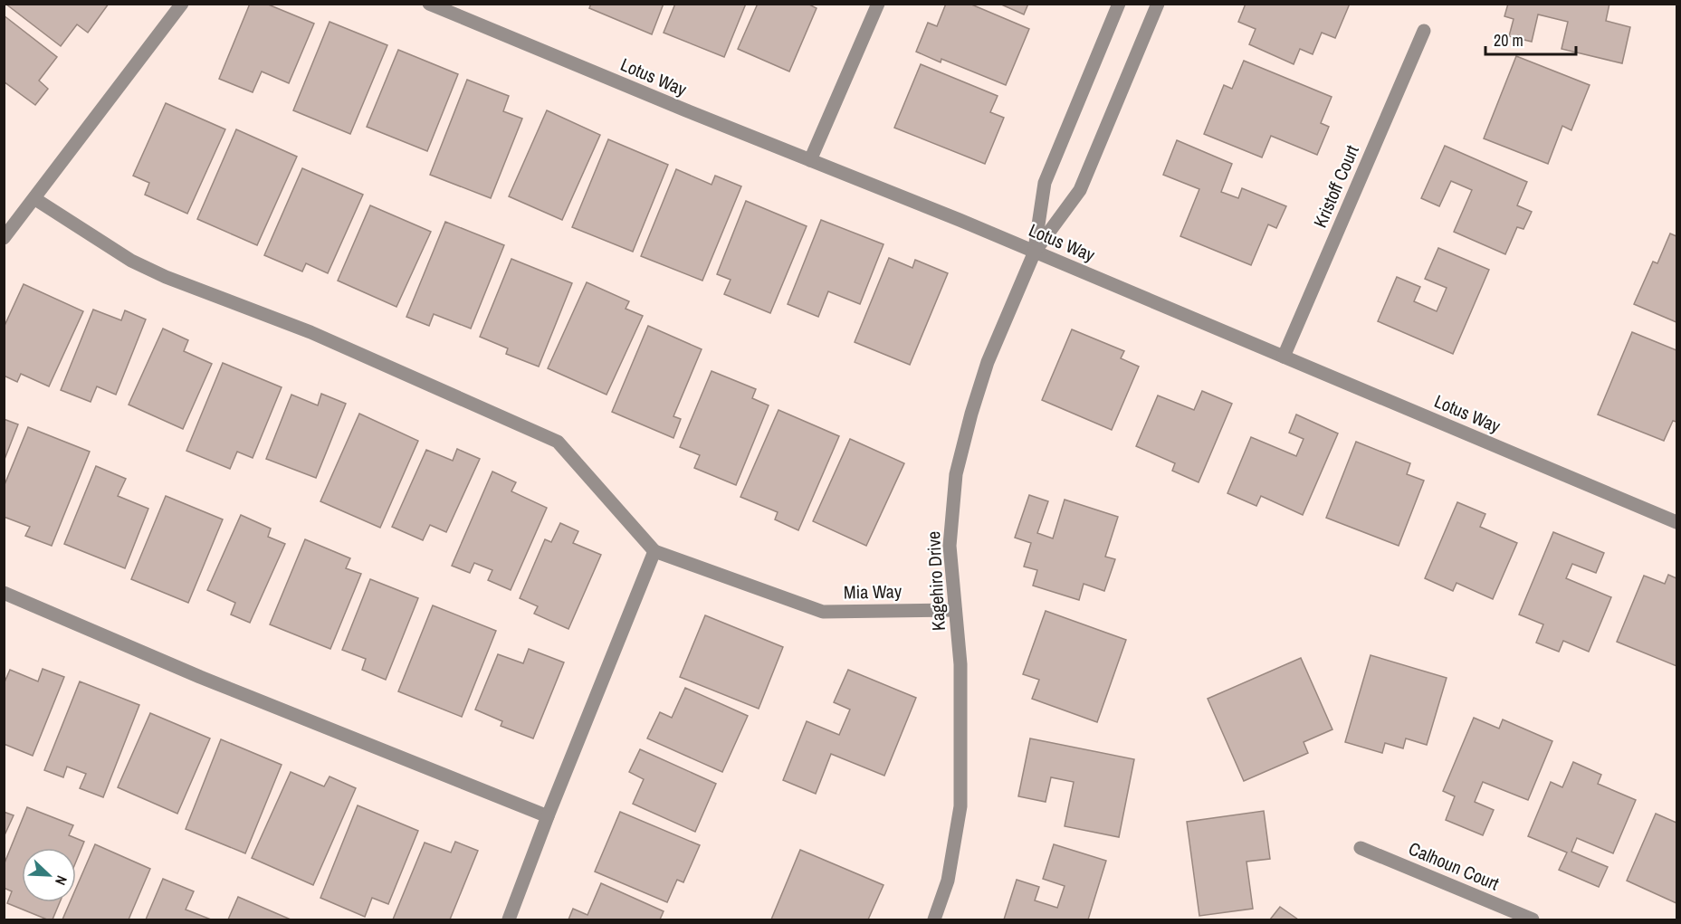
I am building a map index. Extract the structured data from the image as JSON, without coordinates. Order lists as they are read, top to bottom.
{
  "streets": {
    "street": [
      "Lotus Way",
      "Kristoff Court",
      "Kagehiro Drive",
      "Mia Way",
      "Calhoun Court"
    ]
  },
  "crossings": [
    ["Lotus Way", "Kristoff Court"],
    ["Lotus Way", "Kagehiro Drive"],
    ["Kagehiro Drive", "Mia Way"]
  ],
  "scale_bar": "20 m",
  "north": "bottom right"
}
